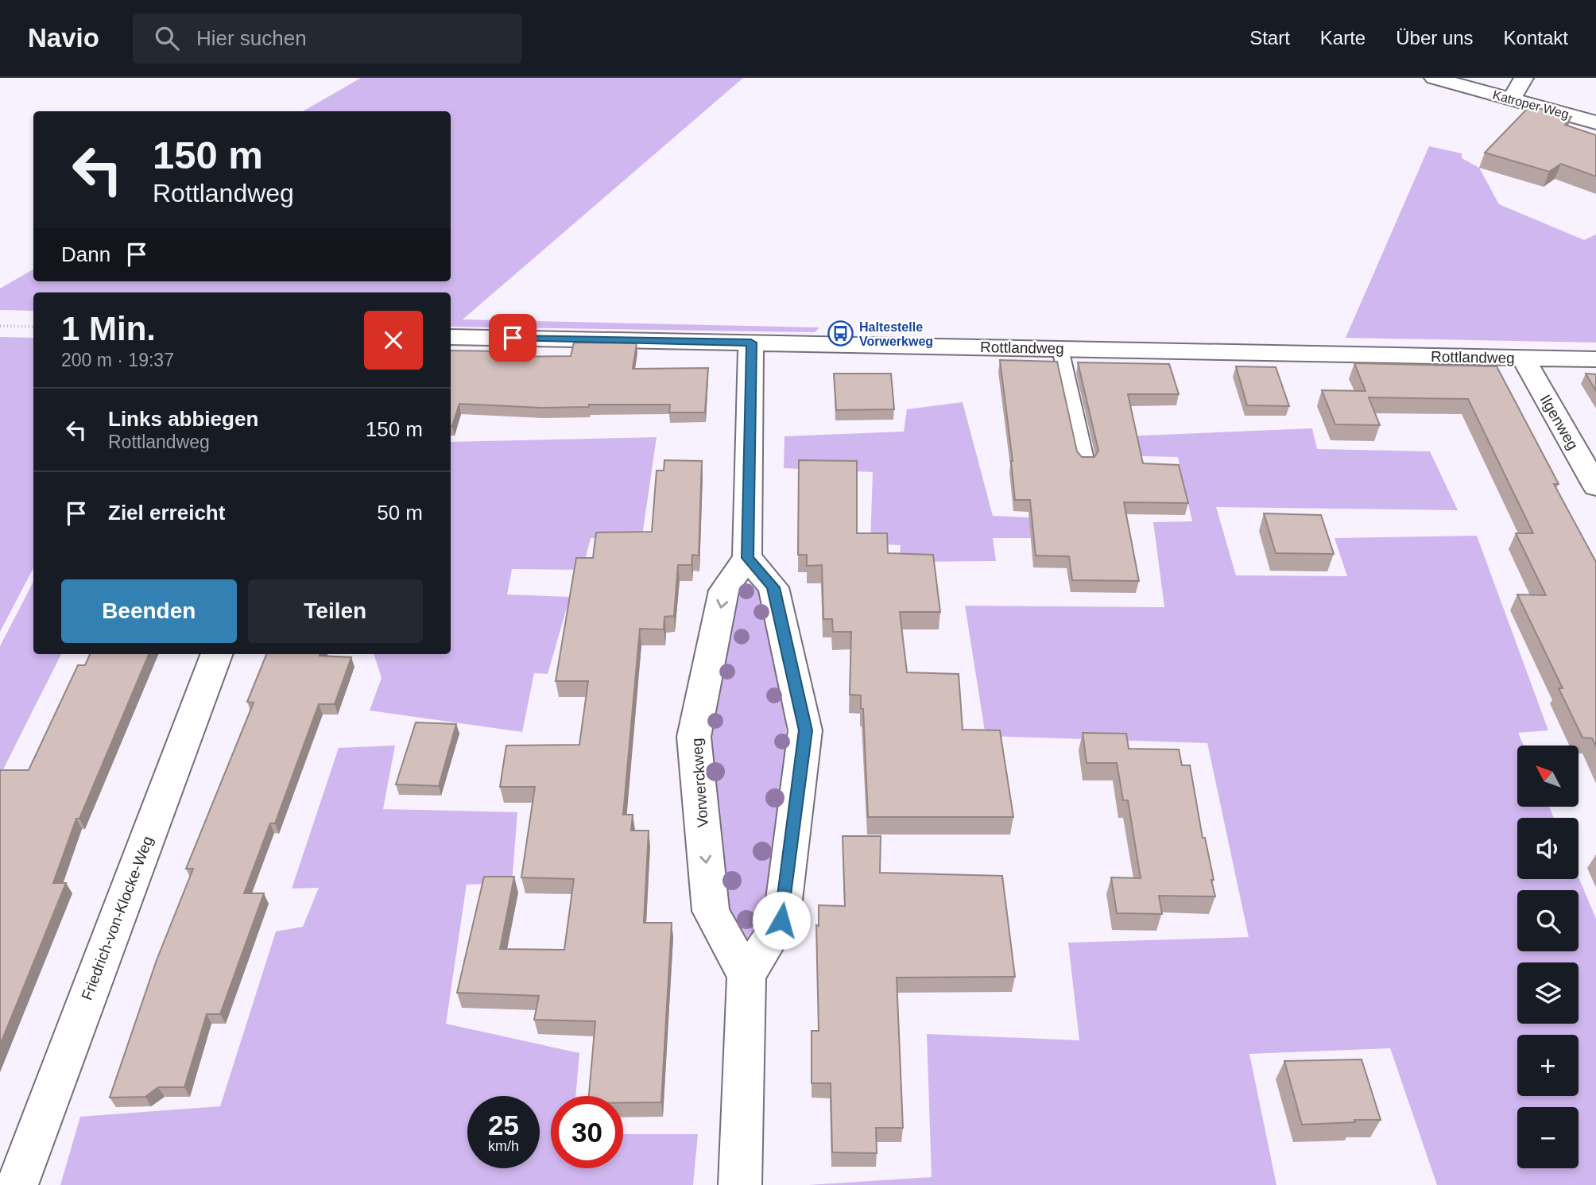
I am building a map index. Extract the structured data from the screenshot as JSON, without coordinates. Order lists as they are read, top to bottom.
{
  "streets": {
    "street": [
      "Katroper Weg",
      "Rottlandweg",
      "Ilgenweg",
      "Vorwerckweg",
      "Friedrich-von-Klocke-Weg"
    ]
  },
  "crossings": [
    ["Rottlandweg", "Ilgenweg"]
  ],
  "places": {
    "bus stop": ["Haltestelle Vorwerkweg"]
  },
  "north": "top left",
  "page": {
    "header": "Navio",
    "search": "Hier suchen",
    "nav": [
      "Start",
      "Karte",
      "Über uns",
      "Kontakt"
    ],
    "turn": ["150 m", "Rottlandweg"],
    "then": "Dann",
    "heading": ["1 Min.", "200 m · 19:37"],
    "list": [
      {
        "name": "Links abbiegen",
        "note": "Rottlandweg",
        "value": "150 m"
      },
      {
        "name": "Ziel erreicht",
        "value": "50 m"
      }
    ],
    "buttons": ["Beenden", "Teilen"],
    "map_buttons": ["+", "−"],
    "speed": "25 km/h",
    "limit": "30"
  }
}
